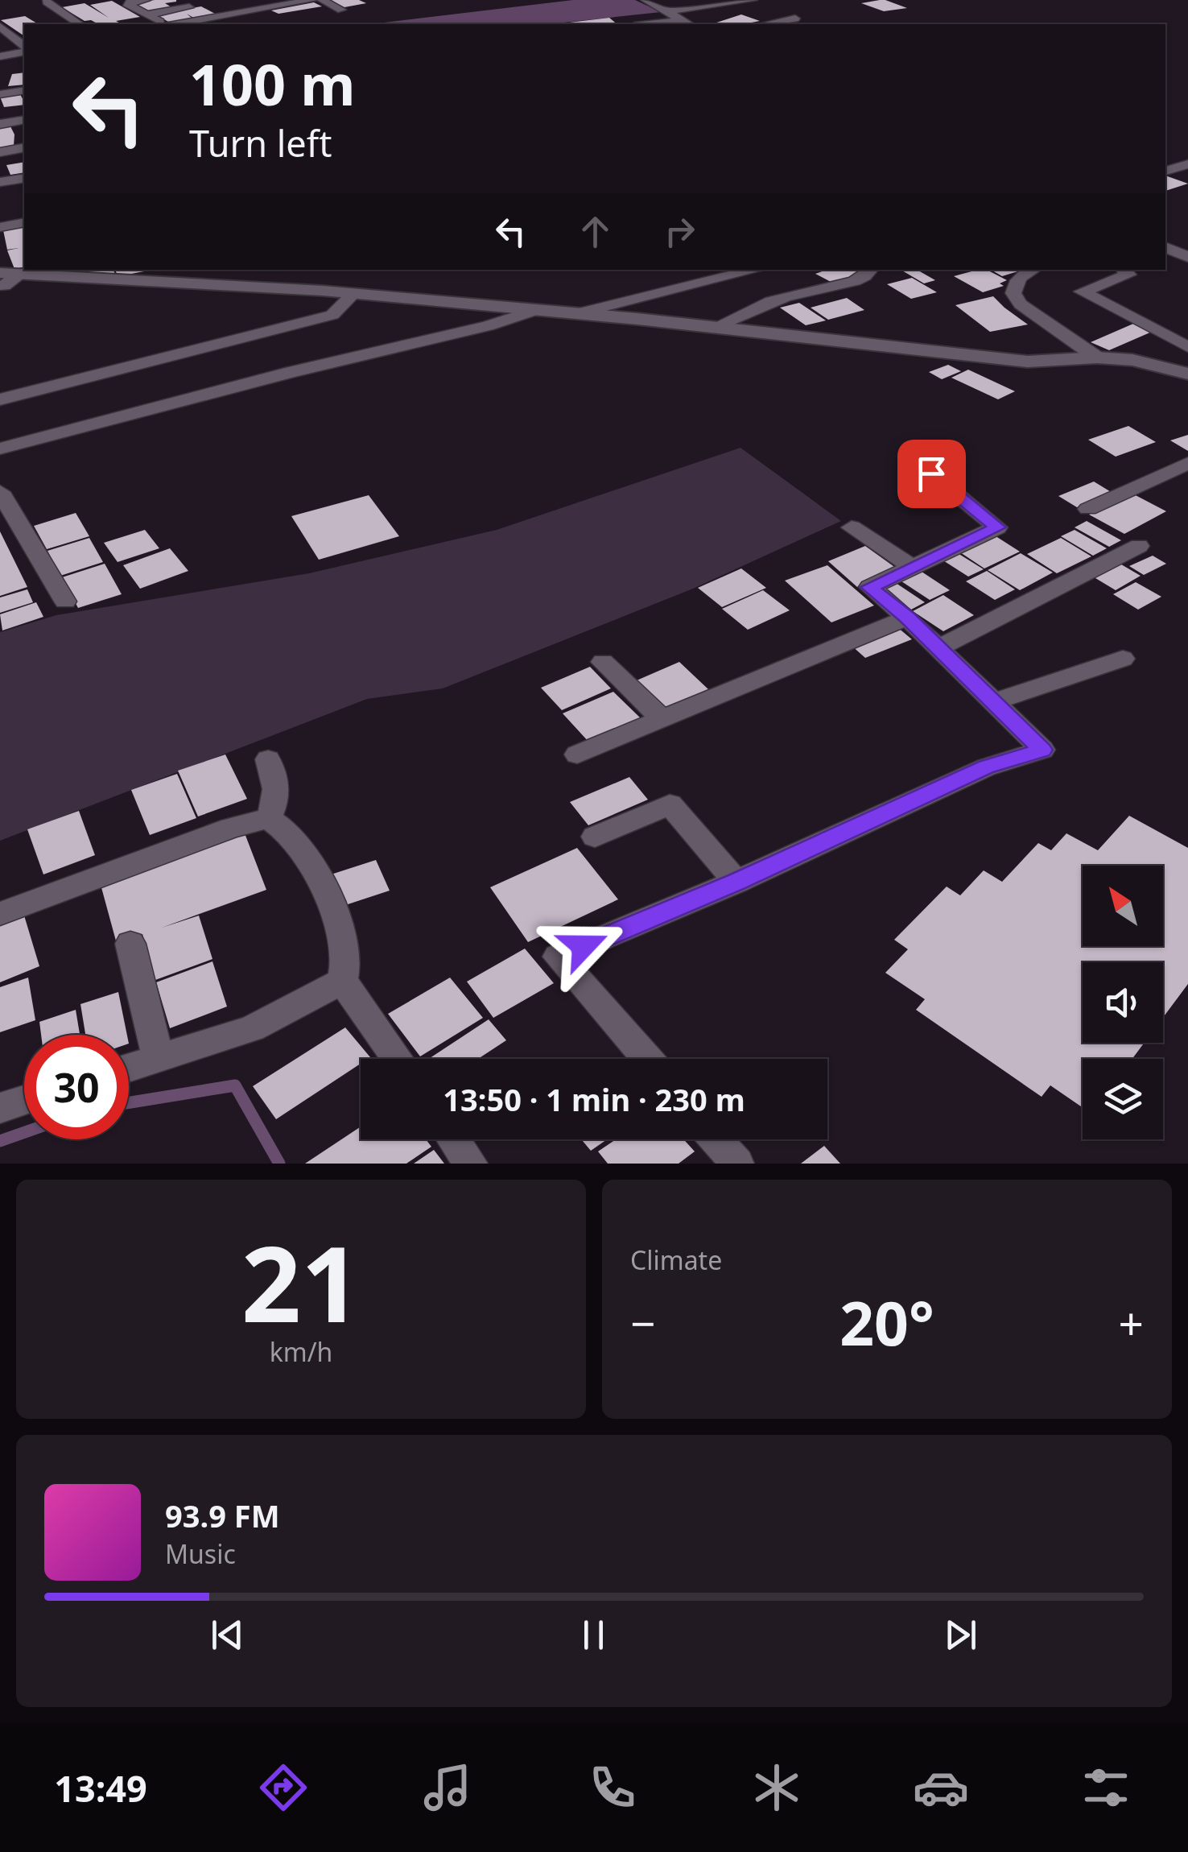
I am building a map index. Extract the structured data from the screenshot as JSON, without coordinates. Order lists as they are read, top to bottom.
{
  "north": "top left",
  "page": {
    "turn": ["100 m", "Turn left"],
    "limit": "30",
    "trip": "13:50 · 1 min · 230 m",
    "tile": [
      ["21", "km/h"],
      "Climate"
    ],
    "heat": ["−", "20°", "+"],
    "song": ["93.9 FM", "Music"],
    "tabs": "13:49"
  }
}
